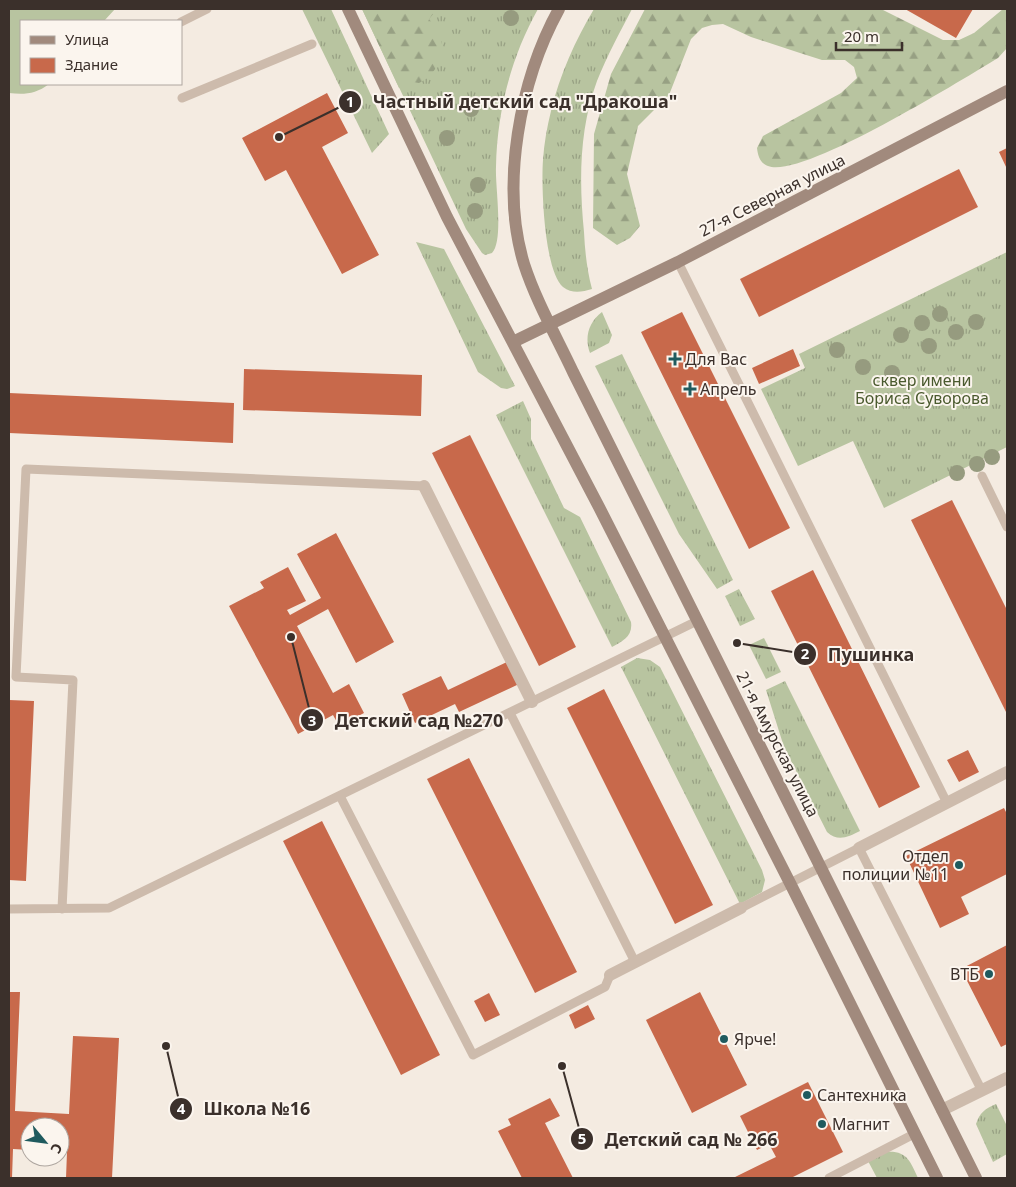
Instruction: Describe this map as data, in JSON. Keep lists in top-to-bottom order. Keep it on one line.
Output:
{"streets":{"main road":["27-я Северная улица","21-я Амурская улица"]},"crossings":[["27-я Северная улица","21-я Амурская улица"]],"parks":["сквер имени Бориса Суворова"],"places":{"other":["Частный детский сад \"Дракоша\"","Детский сад №270","Пушинка","Отдел полиции №11","ВТБ","Ярче!","Школа №16","Детский сад № 266","Сантехника","Магнит"],"health":["Для Вас","Апрель"]},"legend":["Улица","Здание"],"scale_bar":"20 m","north":"bottom right"}
